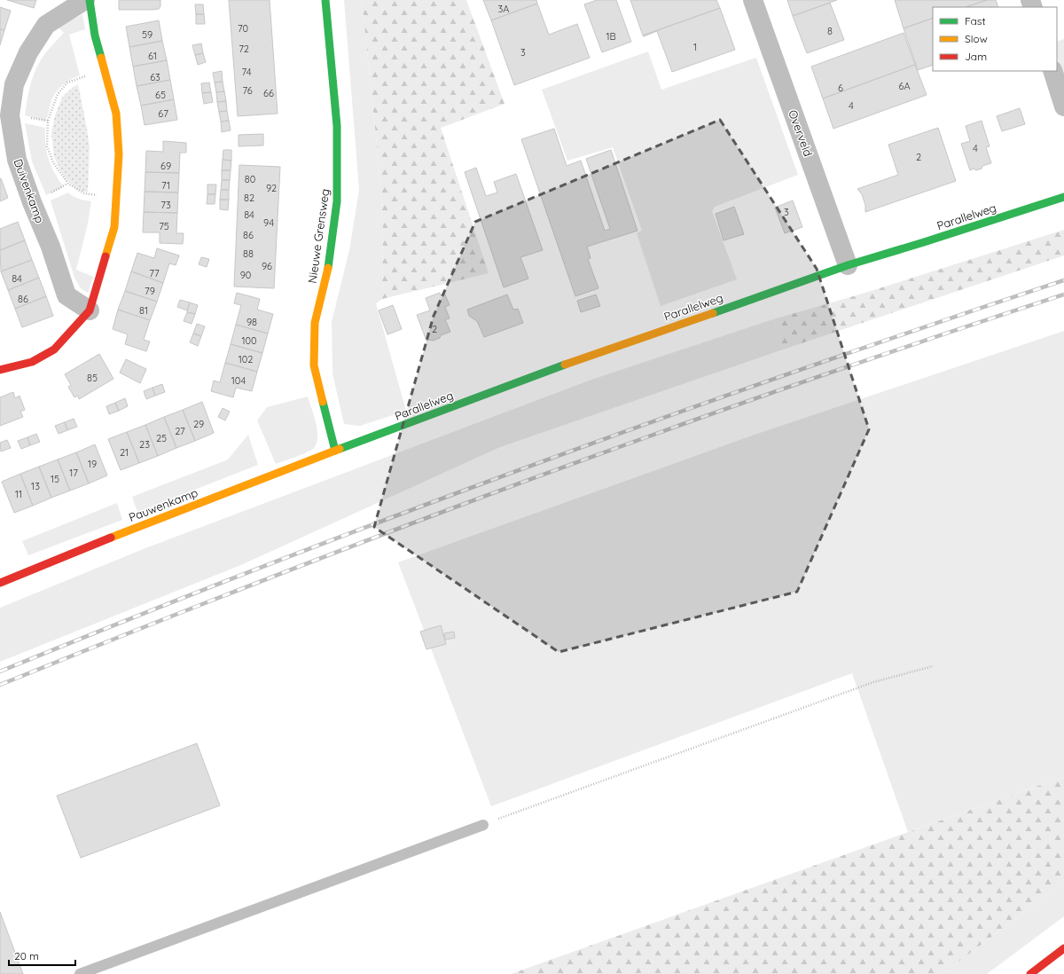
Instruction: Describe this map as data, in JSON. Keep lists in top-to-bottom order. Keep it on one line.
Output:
{"streets":{"main road":["Parallelweg","Nieuwe Grensweg","Pauwenkamp"],"street":["Overveld","Duivenkamp"]},"crossings":[["Overveld","Parallelweg"],["Parallelweg","Nieuwe Grensweg"],["Parallelweg","Pauwenkamp"],["Nieuwe Grensweg","Pauwenkamp"]],"house_numbers":["3A","70","8","59","1B","1","72","3","61","74","63","6A","6","76","66","65","4","67","4","2","69","80","71","92","82","73","3","84","94","75","86","88","96","77","90","84","79","86","81","98","2","100","102","85","104","29","27","25","23","21","19","17","15","13","11"],"legend":["Fast","Slow","Jam"],"scale_bar":"20 m"}
